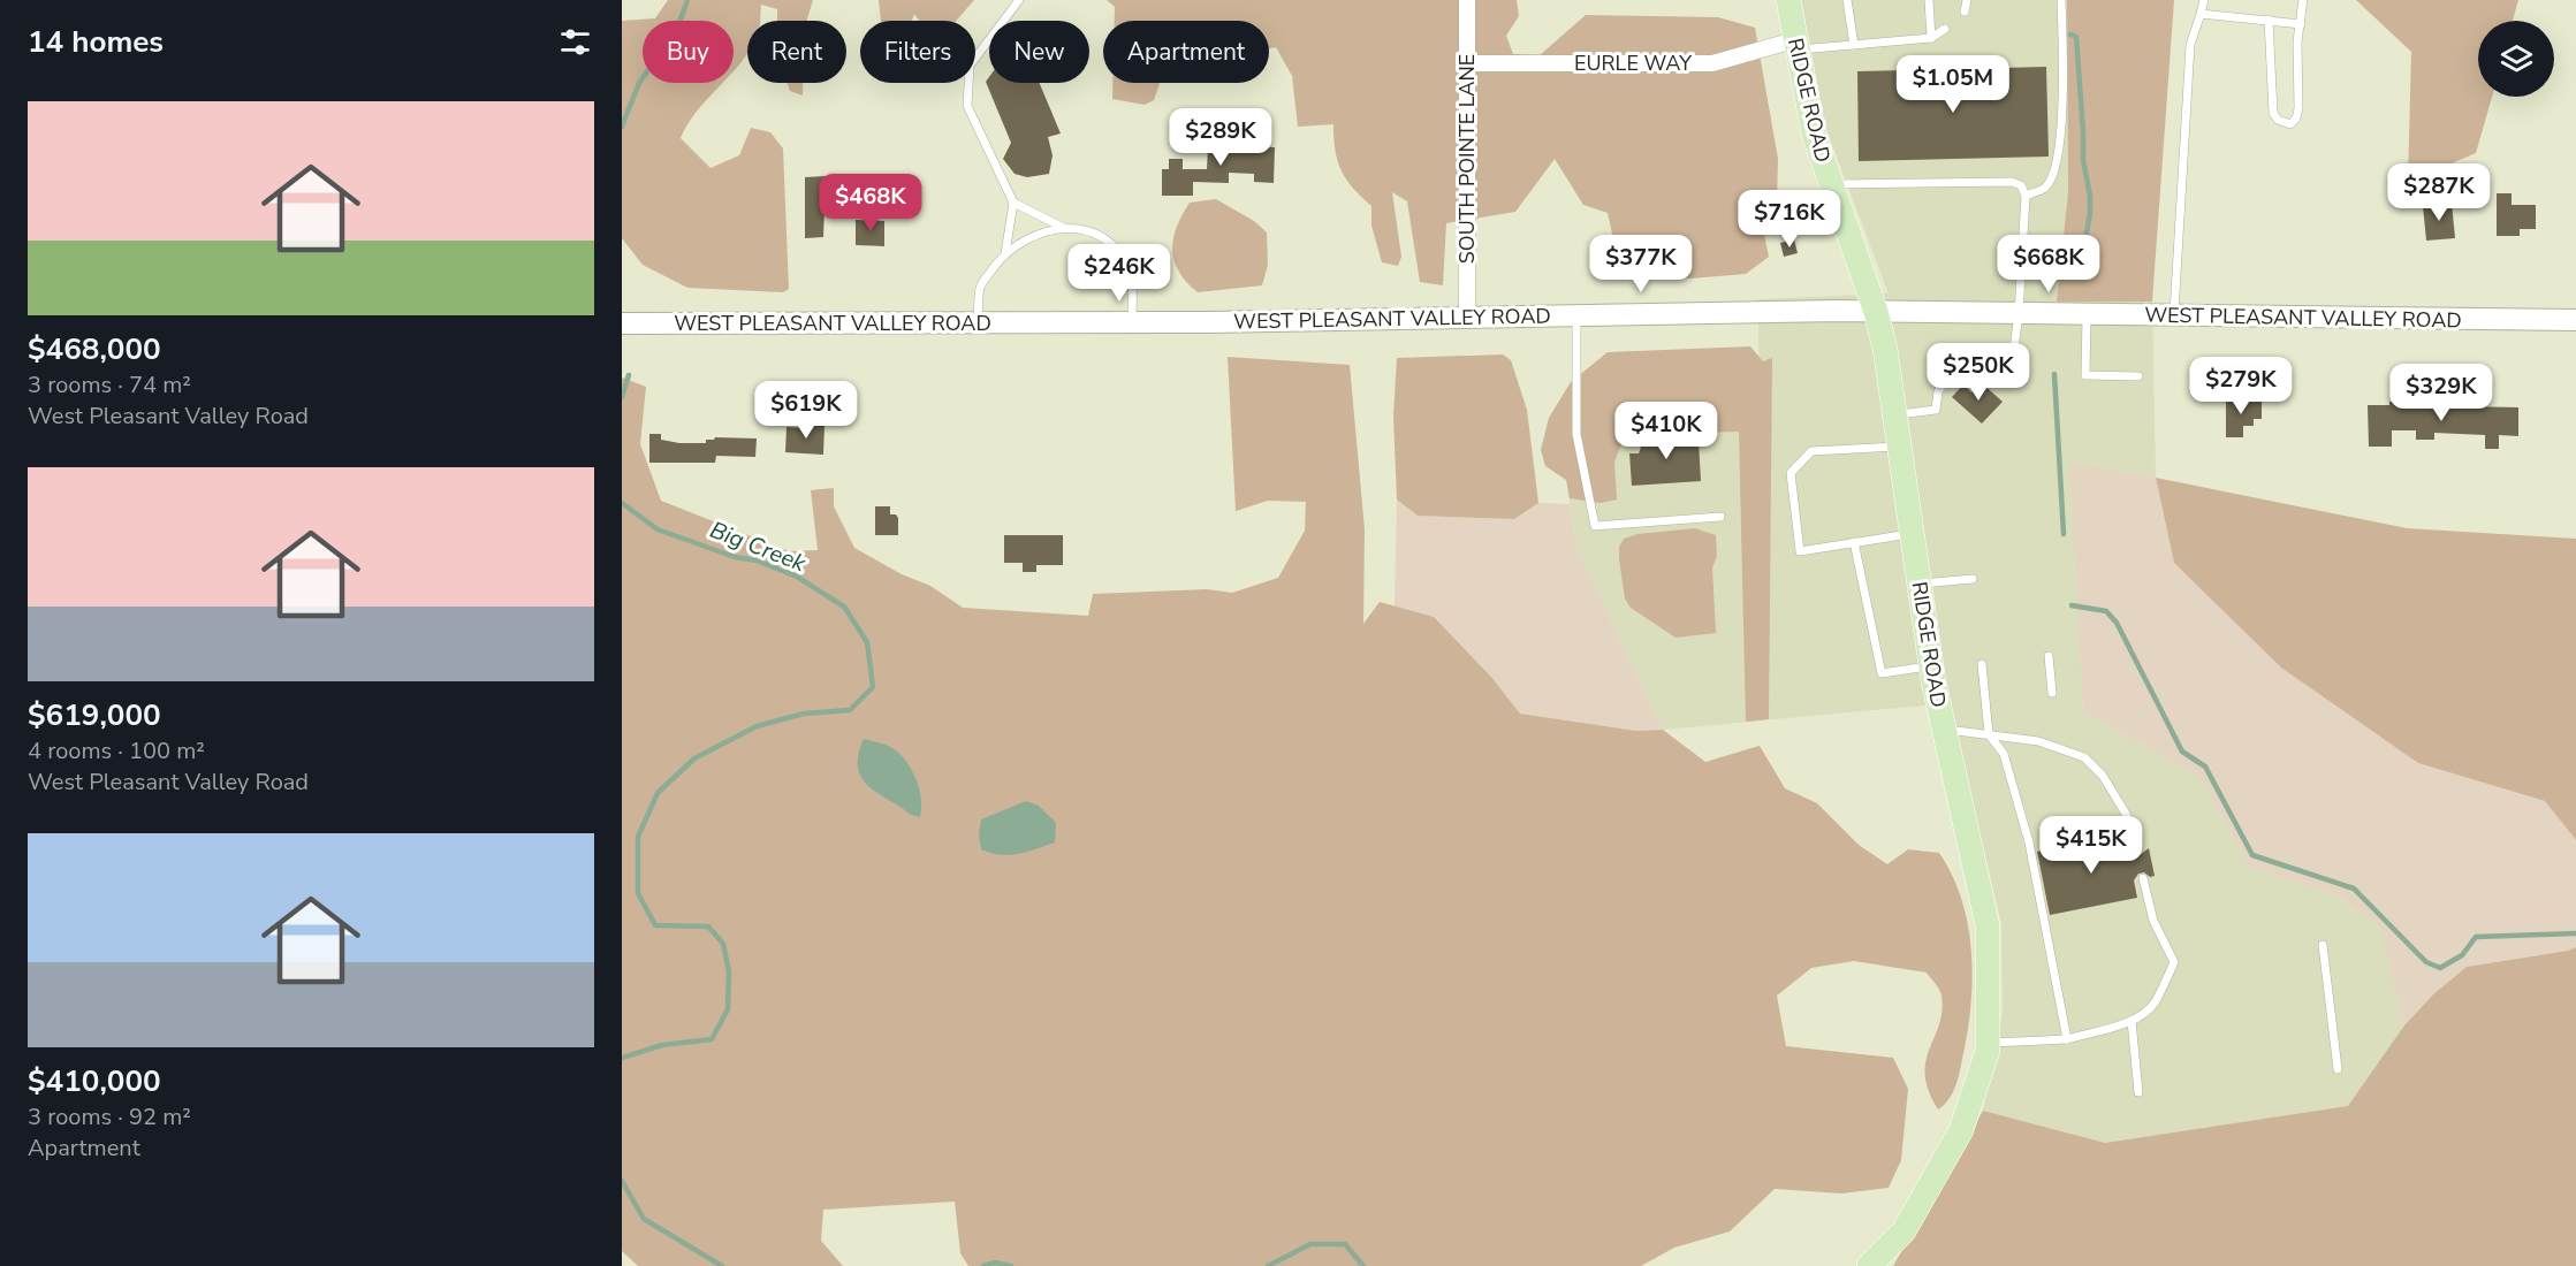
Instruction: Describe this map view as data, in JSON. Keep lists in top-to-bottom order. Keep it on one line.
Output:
{"streets":{"main road":["RIDGE ROAD","WEST PLEASANT VALLEY ROAD"],"street":["EURLE WAY","SOUTH POINTE LANE"]},"crossings":[["EURLE WAY","RIDGE ROAD"],["EURLE WAY","SOUTH POINTE LANE"],["RIDGE ROAD","WEST PLEASANT VALLEY ROAD"],["SOUTH POINTE LANE","WEST PLEASANT VALLEY ROAD"]],"water":["Big Creek"],"page":{"heading":"14 homes","chip":["Buy","Rent","Filters","New","Apartment"],"price":["$1.05M","$289K","$287K","$468K","$716K","$377K","$668K","$246K","$250K","$279K","$329K","$619K","$410K","$415K"],"list":[{"name":"$468,000","note":"3 rooms · 74 m² · West Pleasant Valley Road"},{"name":"$619,000","note":"4 rooms · 100 m² · West Pleasant Valley Road"},{"name":"$410,000","note":"3 rooms · 92 m² · Apartment"}]}}
